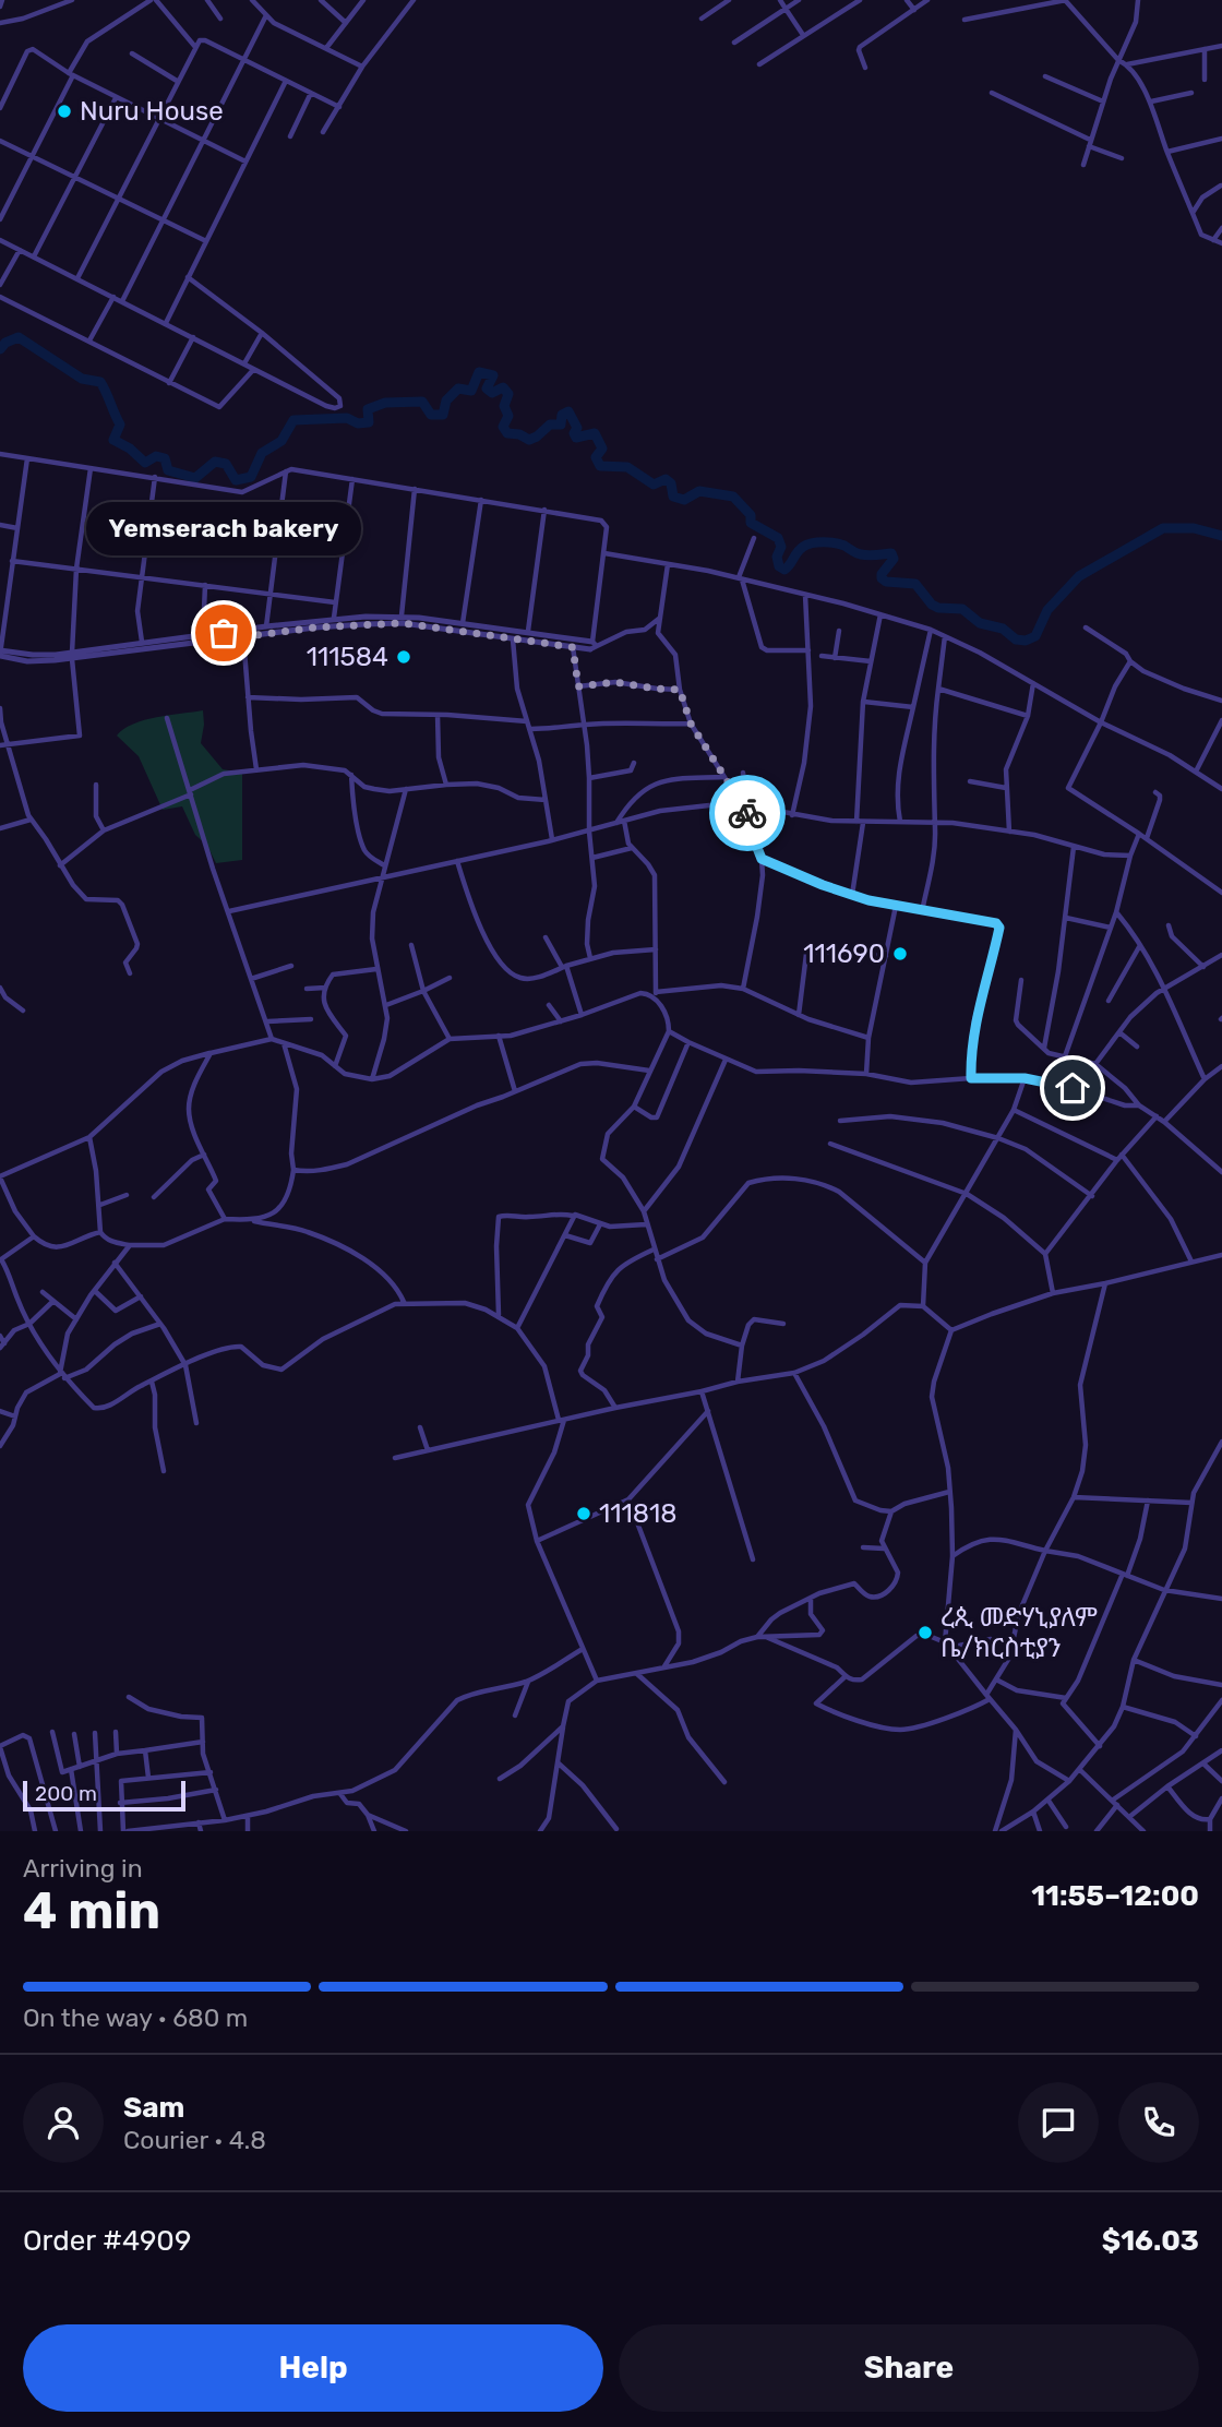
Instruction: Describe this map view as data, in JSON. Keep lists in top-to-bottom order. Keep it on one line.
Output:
{"places":["Nuru House","Yemserach bakery","111584","111690","111818","ረጲ መድሃኒያለም ቤ/ክርስቲያን"],"scale_bar":"200 m","page":{"bubble":"Yemserach bakery","scale":"200 m","heading":["4 min","Arriving in","11:55–12:00"],"panel":["Sam","Courier · 4.8","Order #4909","$16.03"],"bar":"On the way · 680 m","buttons":["Help","Share"]}}
